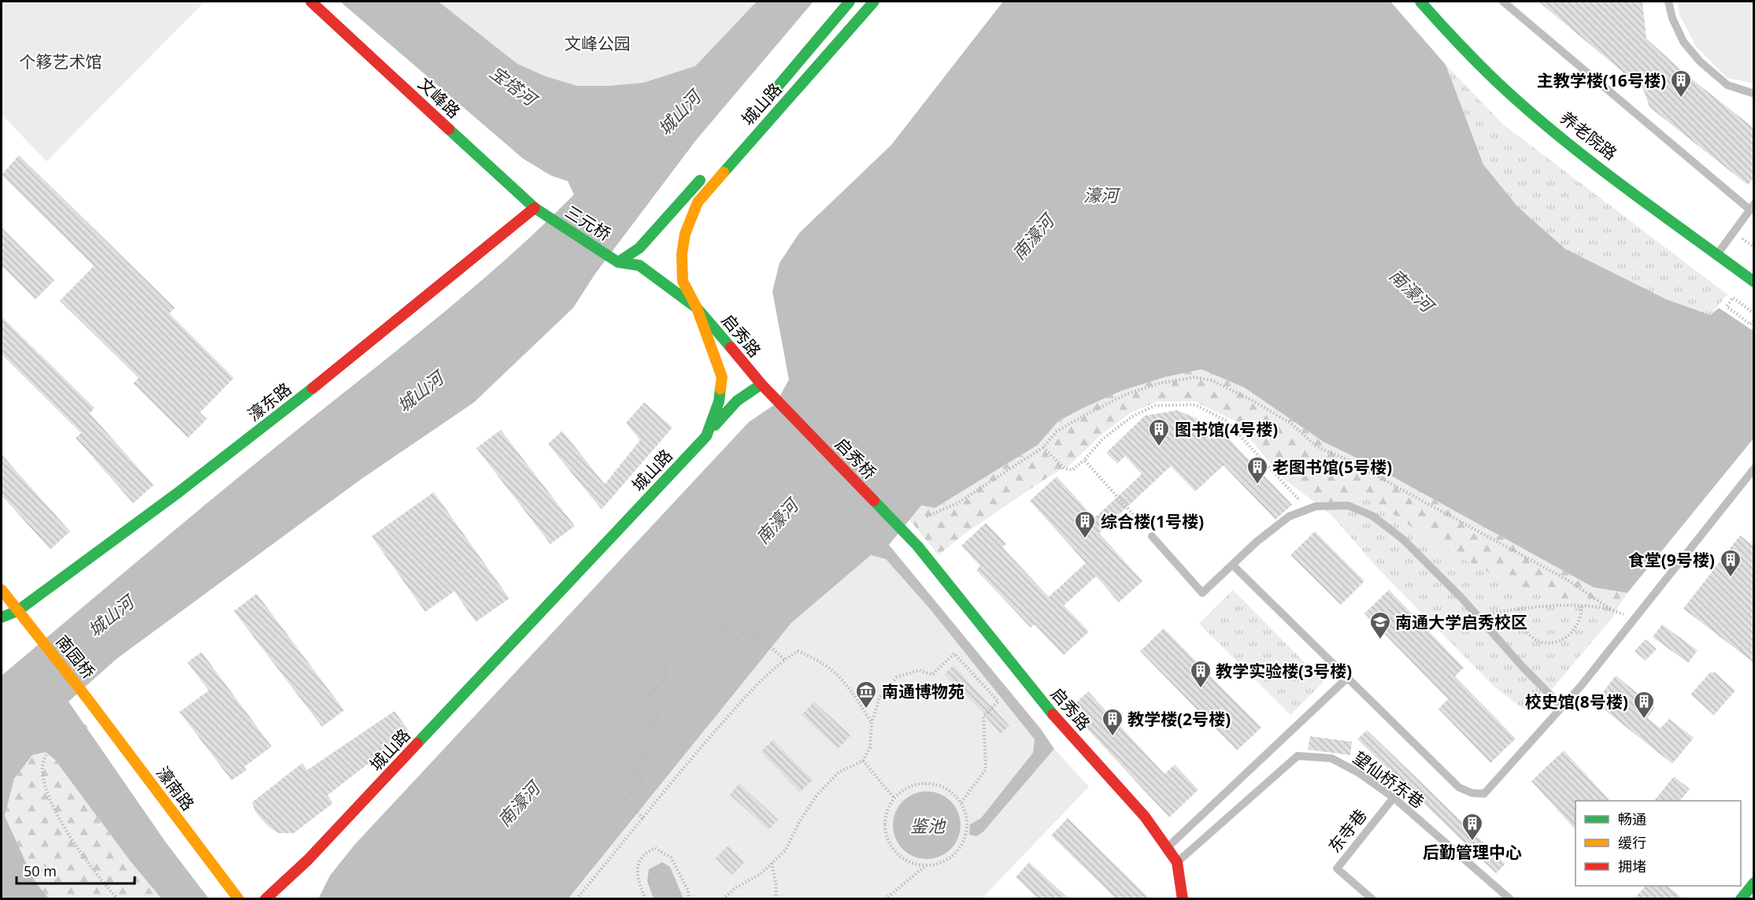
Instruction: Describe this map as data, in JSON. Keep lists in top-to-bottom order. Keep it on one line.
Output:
{"streets":{"main road":["文峰路","城山路","养老院路","三元桥","启秀路","濠东路","启秀桥","南园桥","濠南路"],"lane":["望仙桥东巷","东寺巷"]},"crossings":[["文峰路","三元桥"],["文峰路","濠东路"],["城山路","启秀路"],["启秀路","启秀桥"],["启秀路","望仙桥东巷"],["濠东路","南园桥"],["南园桥","濠南路"],["望仙桥东巷","东寺巷"]],"water":["宝塔河","城山河","濠河","南濠河","鉴池"],"parks":["文峰公园","个簃艺术馆"],"places":{"building":["主教学楼(16号楼)","图书馆(4号楼)","老图书馆(5号楼)","综合楼(1号楼)","食堂(9号楼)","教学实验楼(3号楼)","校史馆(8号楼)","教学楼(2号楼)","后勤管理中心"],"school or university":["南通大学启秀校区"],"museum":["南通博物苑"]},"legend":["畅通","缓行","拥堵"],"scale_bar":"50 m"}
